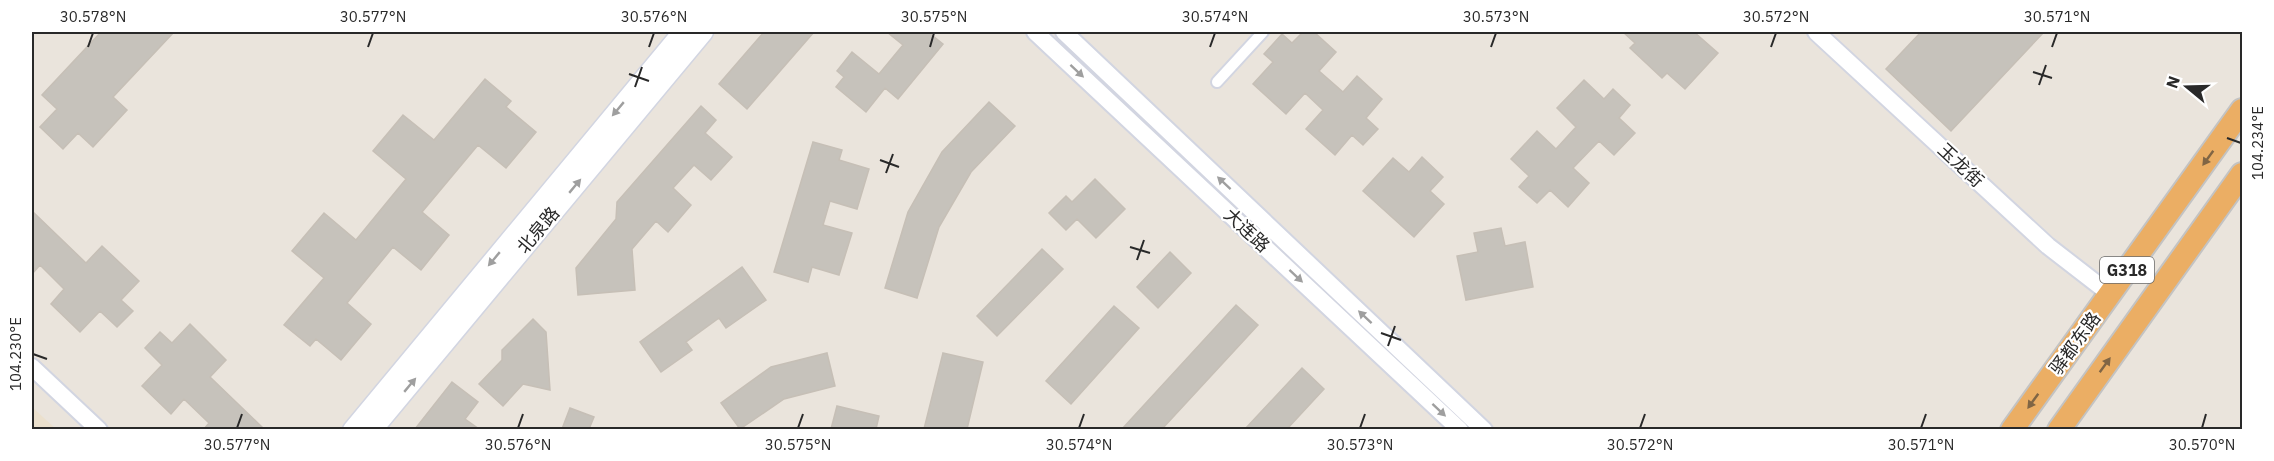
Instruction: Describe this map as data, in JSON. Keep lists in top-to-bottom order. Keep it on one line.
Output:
{"streets":{"highway":["G318","驿都东路"],"main road":["北泉路"],"street":["玉龙街","大连路"]},"crossings":[["玉龙街","驿都东路"]],"north":"left","coordinates":["30.578°N","30.577°N","30.576°N","30.575°N","30.574°N","30.573°N","30.572°N","30.571°N","104.234°E","104.230°E","30.570°N"]}
